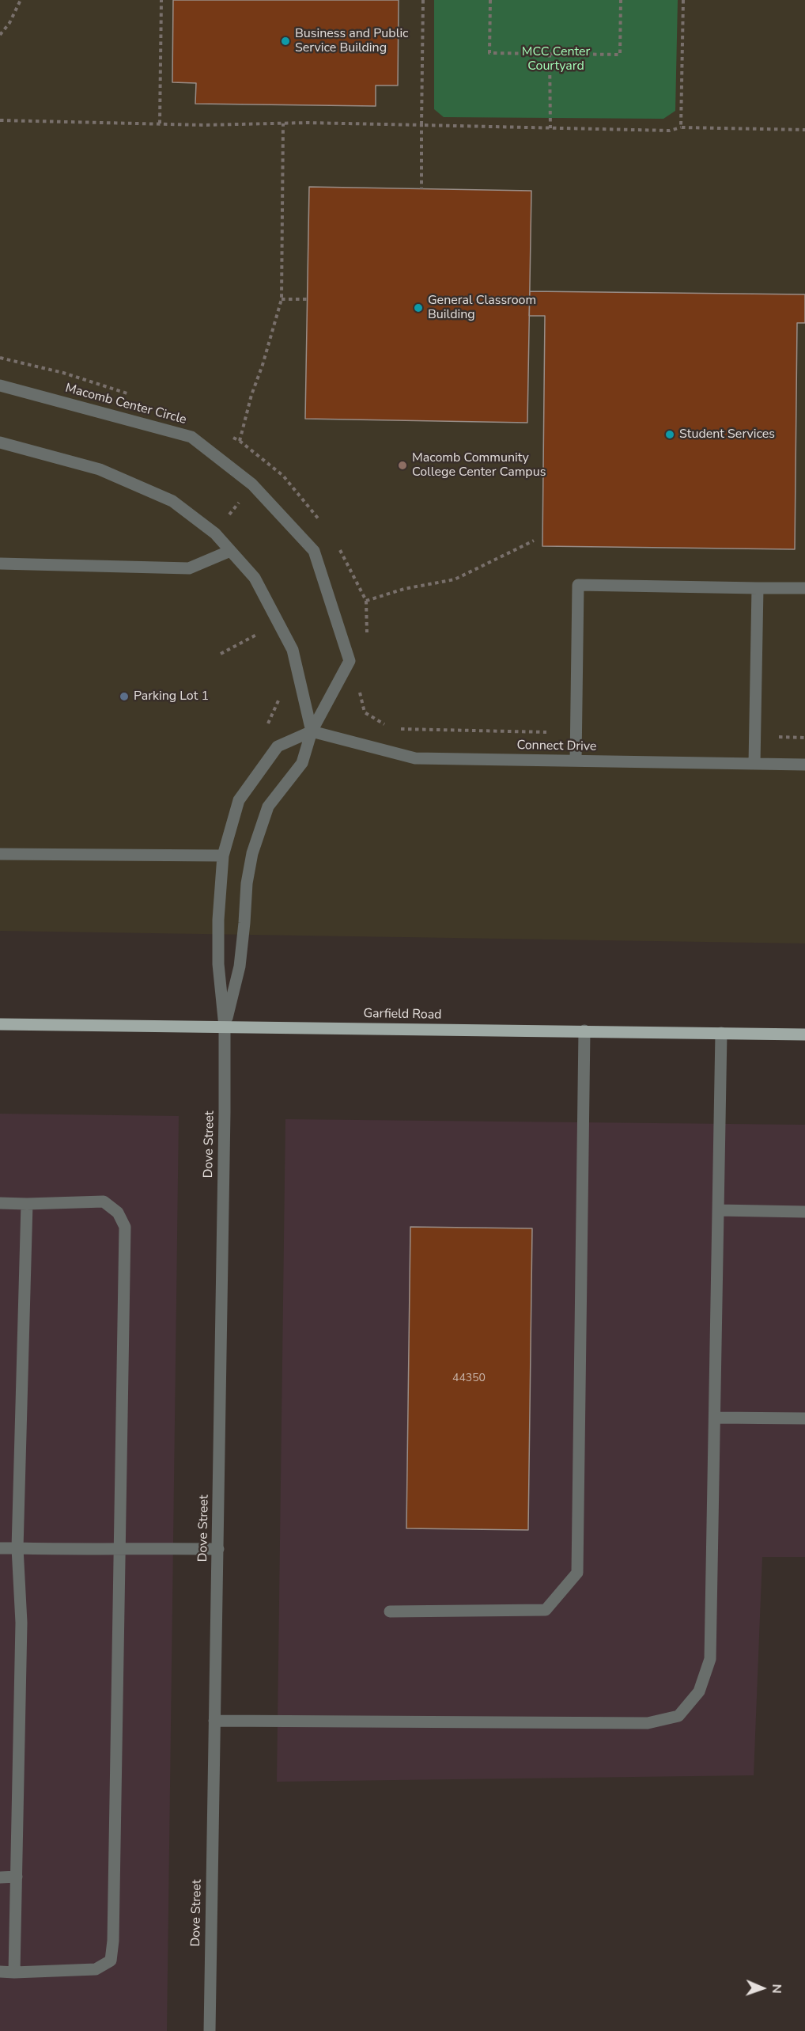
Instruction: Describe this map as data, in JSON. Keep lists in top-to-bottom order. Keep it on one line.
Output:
{"streets":{"main road":["Garfield Road"],"street":["Macomb Center Circle","Connect Drive","Dove Street"]},"crossings":[["Macomb Center Circle","Connect Drive"],["Macomb Center Circle","Dove Street"],["Connect Drive","Dove Street"],["Garfield Road","Dove Street"]],"parks":["MCC Center Courtyard"],"places":["Business and Public Service Building","General Classroom Building","Student Services","Macomb Community College Center Campus","Parking Lot 1"],"house_numbers":["44350"],"north":"right"}
